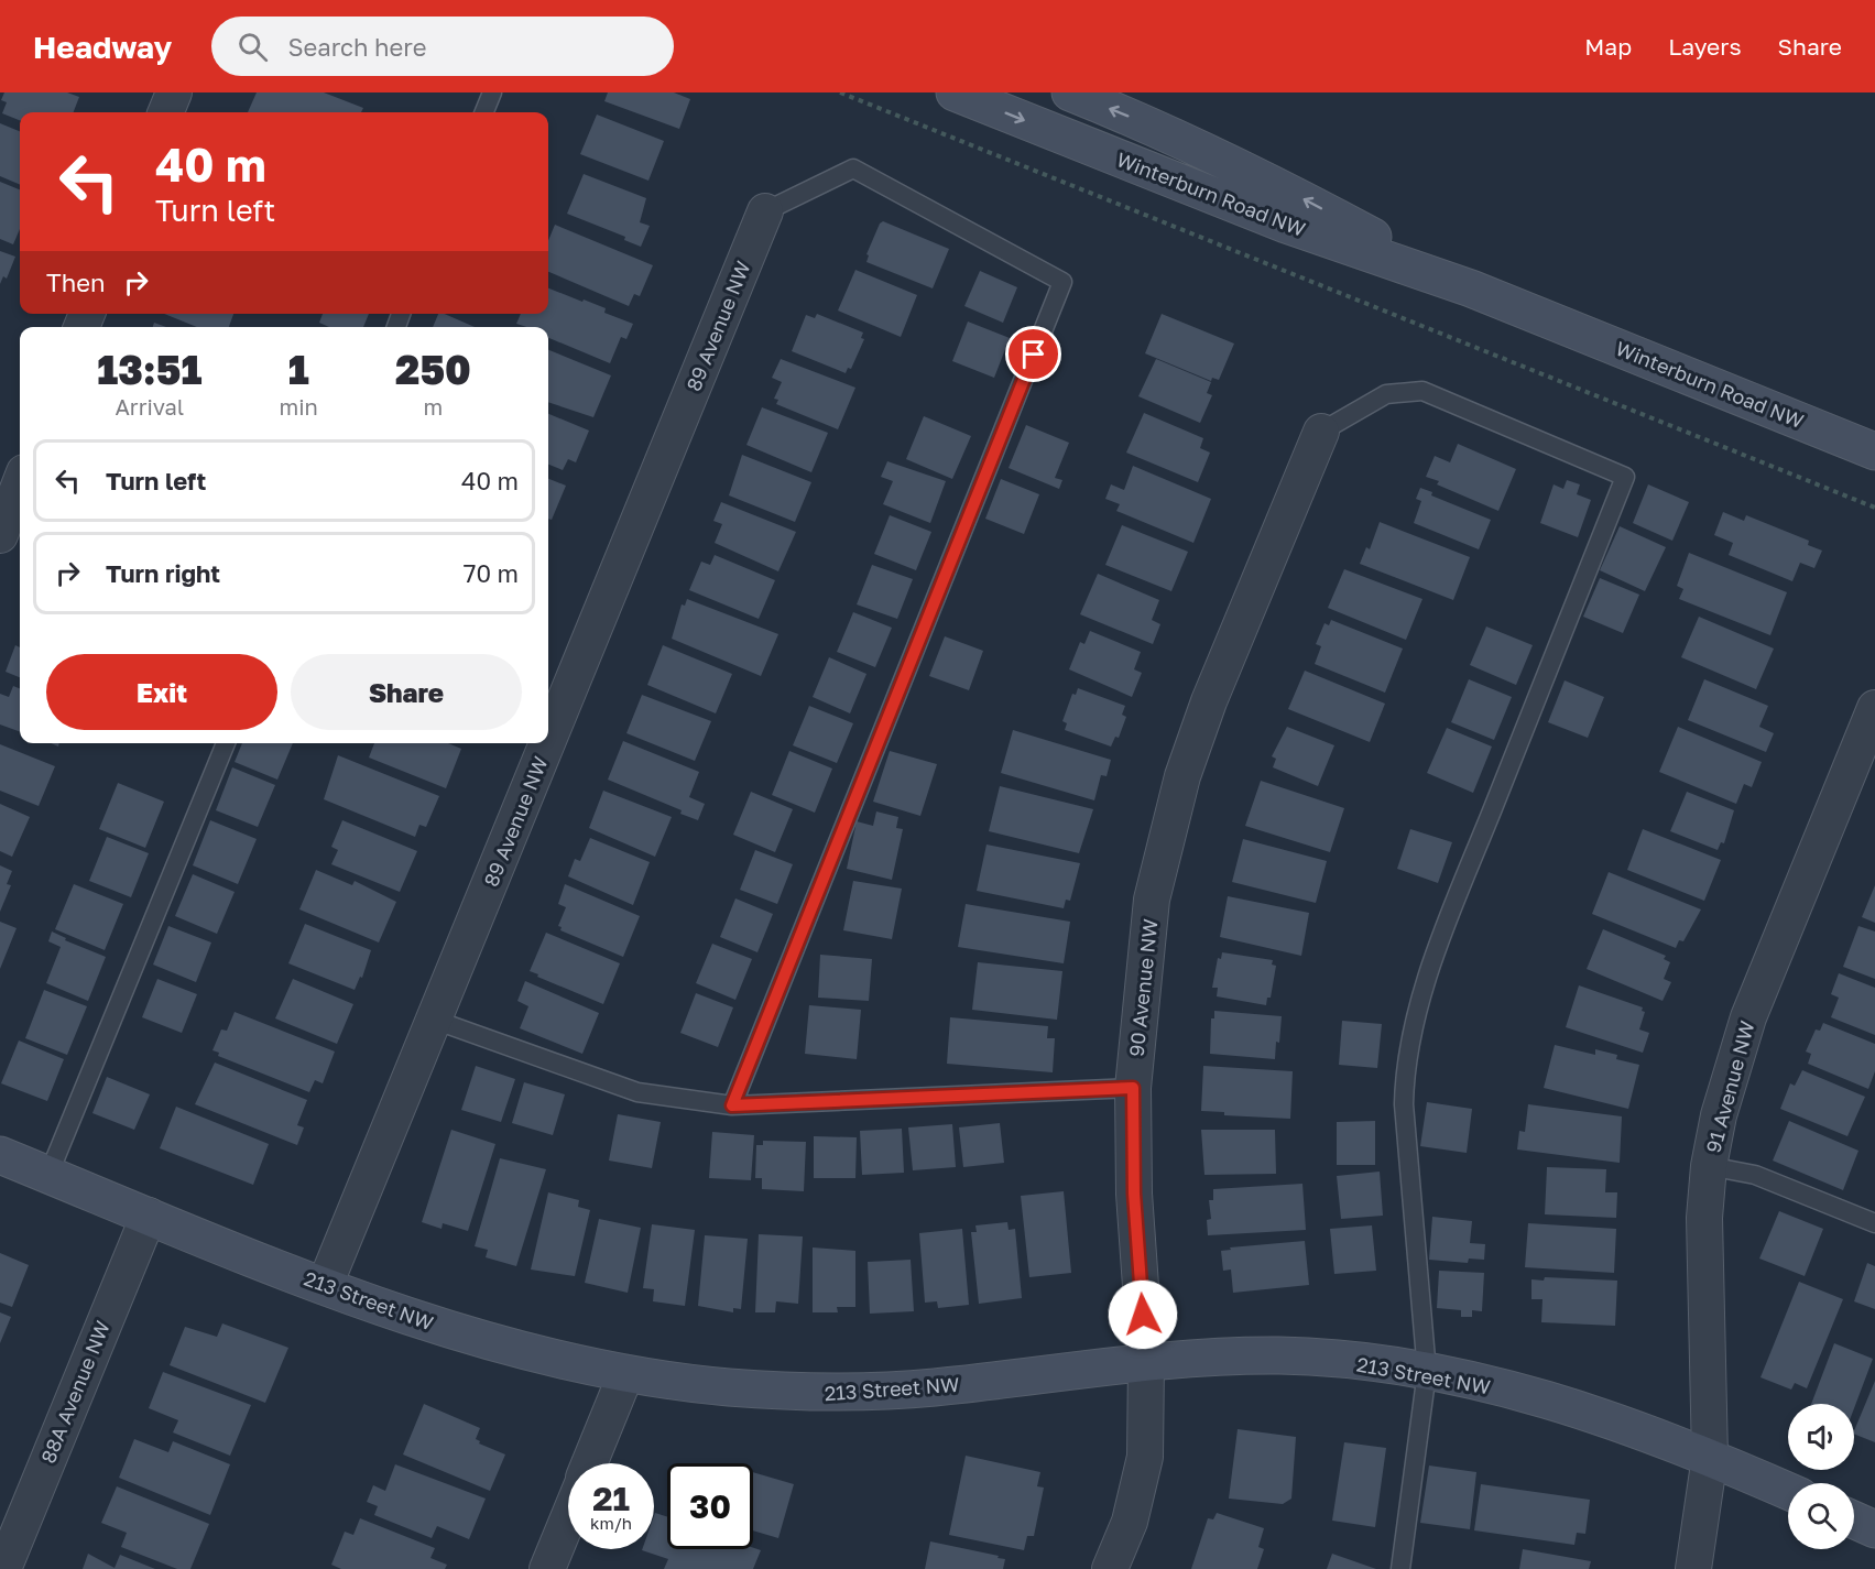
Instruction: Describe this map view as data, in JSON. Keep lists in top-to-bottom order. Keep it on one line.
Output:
{"streets":{"street":["Winterburn Road NW","89 Avenue NW","90 Avenue NW","91 Avenue NW","213 Street NW","88A Avenue NW"]},"crossings":[["89 Avenue NW","213 Street NW"],["90 Avenue NW","213 Street NW"],["91 Avenue NW","213 Street NW"],["213 Street NW","88A Avenue NW"]],"page":{"header":"Headway","search":"Search here","nav":["Map","Layers","Share"],"turn":["40 m","Turn left"],"then":"Then","eta":["13:51","Arrival","1","min","250","m"],"list":[{"name":"Turn left","value":"40 m"},{"name":"Turn right","value":"70 m"}],"buttons":["Exit","Share"],"speed":"21 km/h","limit":"30"}}
